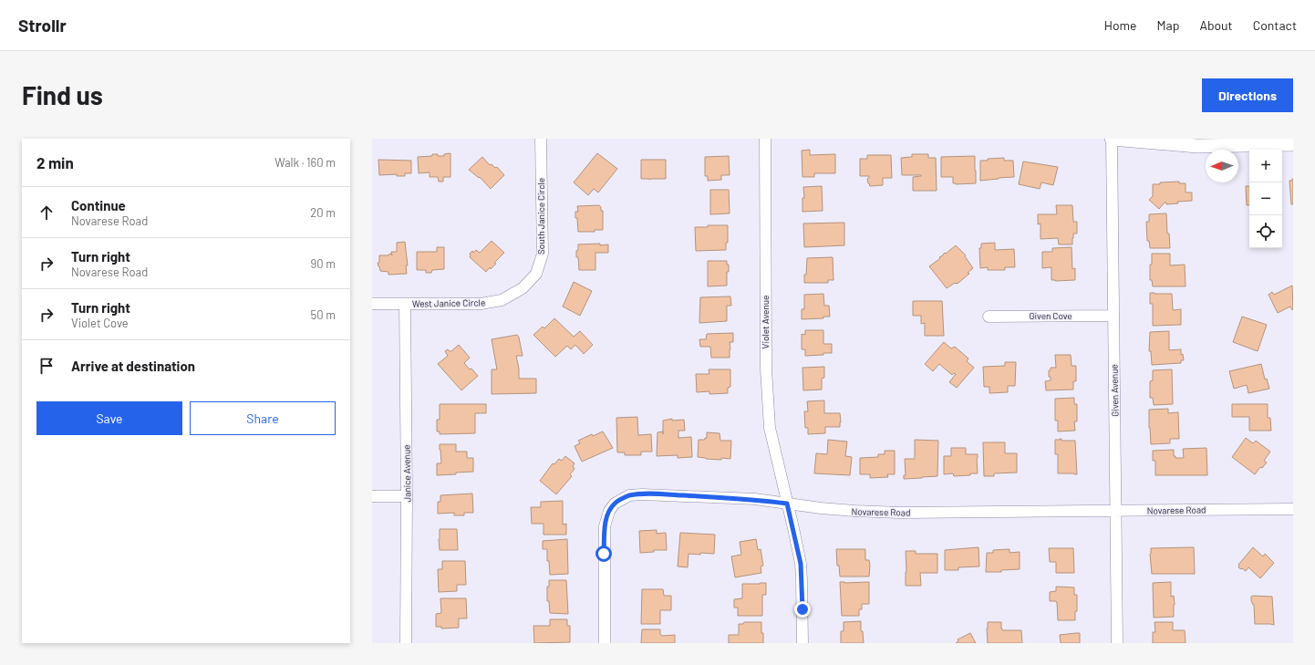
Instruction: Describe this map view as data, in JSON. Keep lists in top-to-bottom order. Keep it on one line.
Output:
{"streets":{"street":["South Janice Circle","West Janice Circle","Given Cove","Violet Avenue","Given Avenue","Janice Avenue","Novarese Road"]},"crossings":[["South Janice Circle","West Janice Circle"],["West Janice Circle","Janice Avenue"],["Given Cove","Given Avenue"],["Violet Avenue","Novarese Road"],["Given Avenue","Novarese Road"]],"north":"left","page":{"header":"Strollr","nav":["Home","Map","About","Contact"],"buttons":["Directions",["Save","Share"]],"title":"Find us","heading":["2 min","Walk · 160 m"],"map_buttons":["+","−"],"list":[["Continue","Novarese Road","20 m"],["Turn right","Novarese Road","90 m"],["Turn right","Violet Cove","50 m"],"Arrive at destination"]}}
